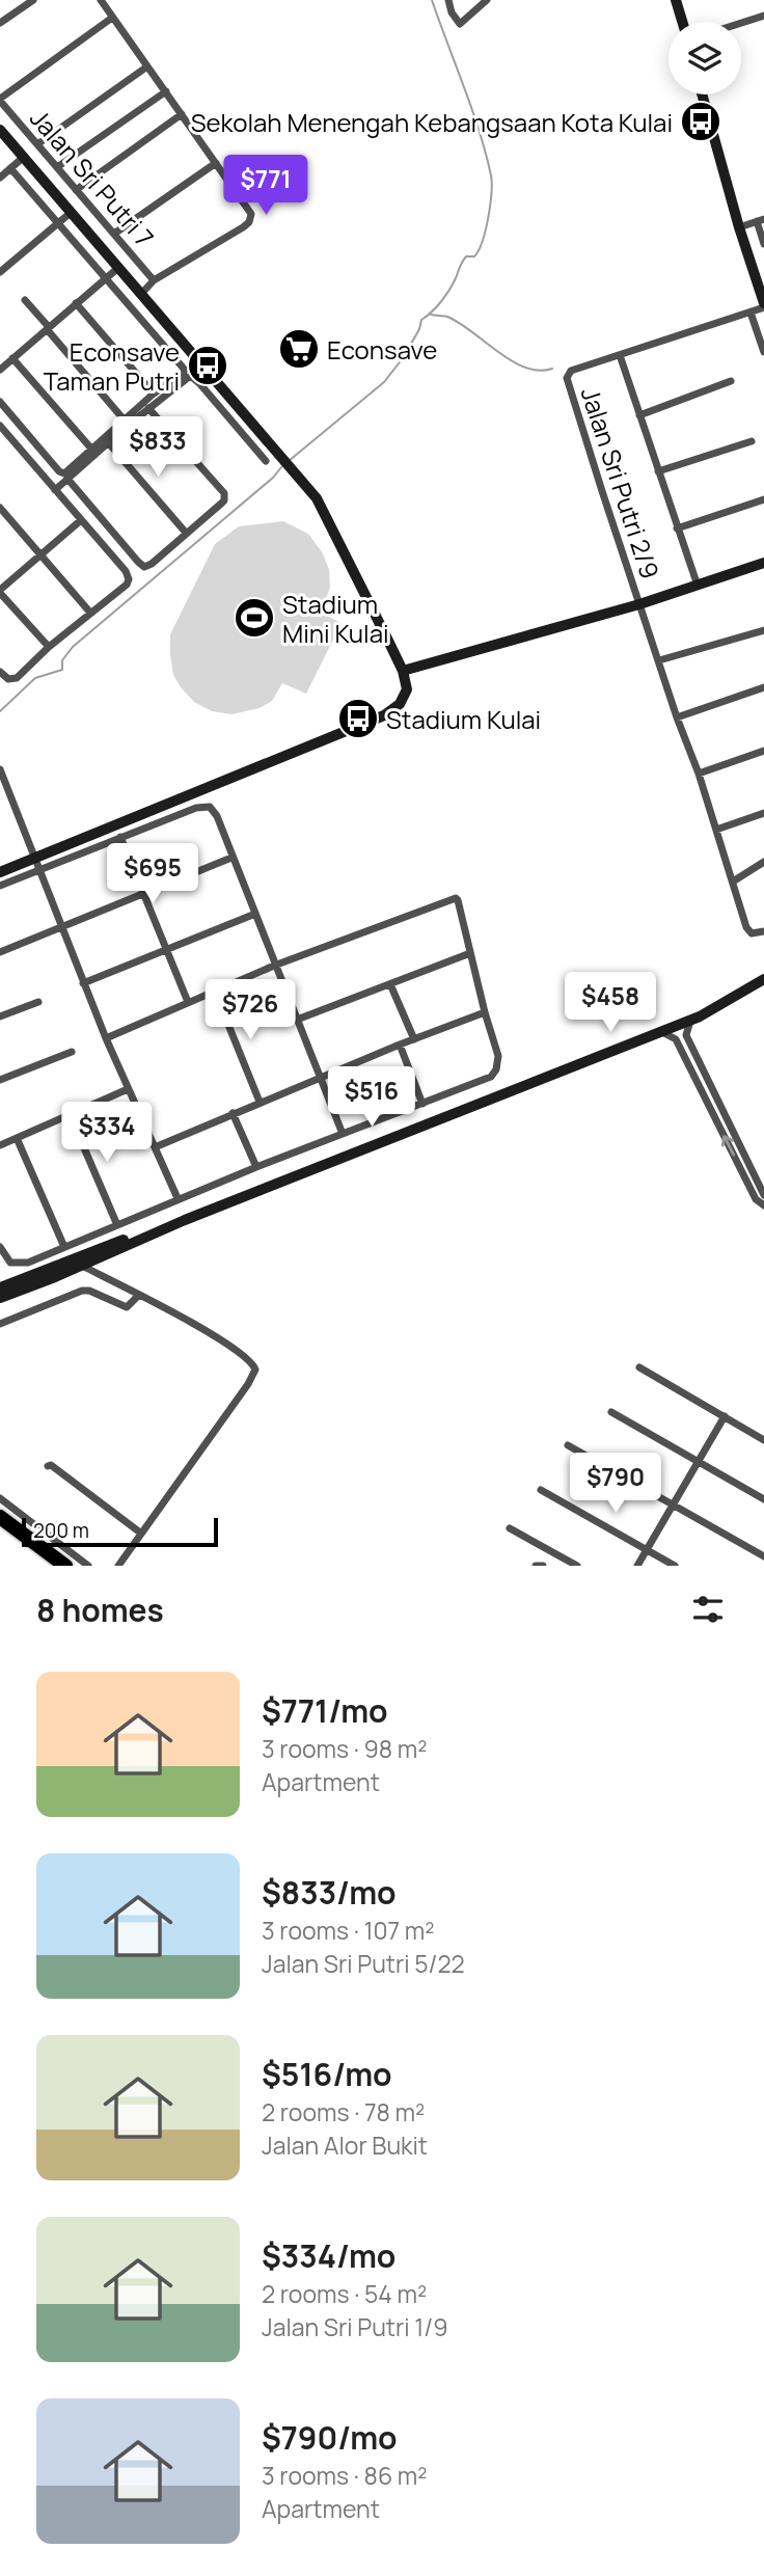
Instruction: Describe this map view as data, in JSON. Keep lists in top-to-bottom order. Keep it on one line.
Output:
{"streets":{"street":["Jalan Sri Putri 7","Jalan Sri Putri 2/9"]},"places":{"bus stop":["Sekolah Menengah Kebangsaan Kota Kulai","Econsave Taman Putri","Stadium Kulai"],"supermarket":["Econsave"],"sports":["Stadium Mini Kulai"]},"scale_bar":"200 m","page":{"price":["$771","$833","$695","$458","$726","$516","$334","$790"],"scale":"200 m","heading":"8 homes","list":[{"name":"$771/mo","note":"3 rooms · 98 m² · Apartment"},{"name":"$833/mo","note":"3 rooms · 107 m² · Jalan Sri Putri 5/22"},{"name":"$516/mo","note":"2 rooms · 78 m² · Jalan Alor Bukit"},{"name":"$334/mo","note":"2 rooms · 54 m² · Jalan Sri Putri 1/9"},{"name":"$790/mo","note":"3 rooms · 86 m² · Apartment"}]}}
